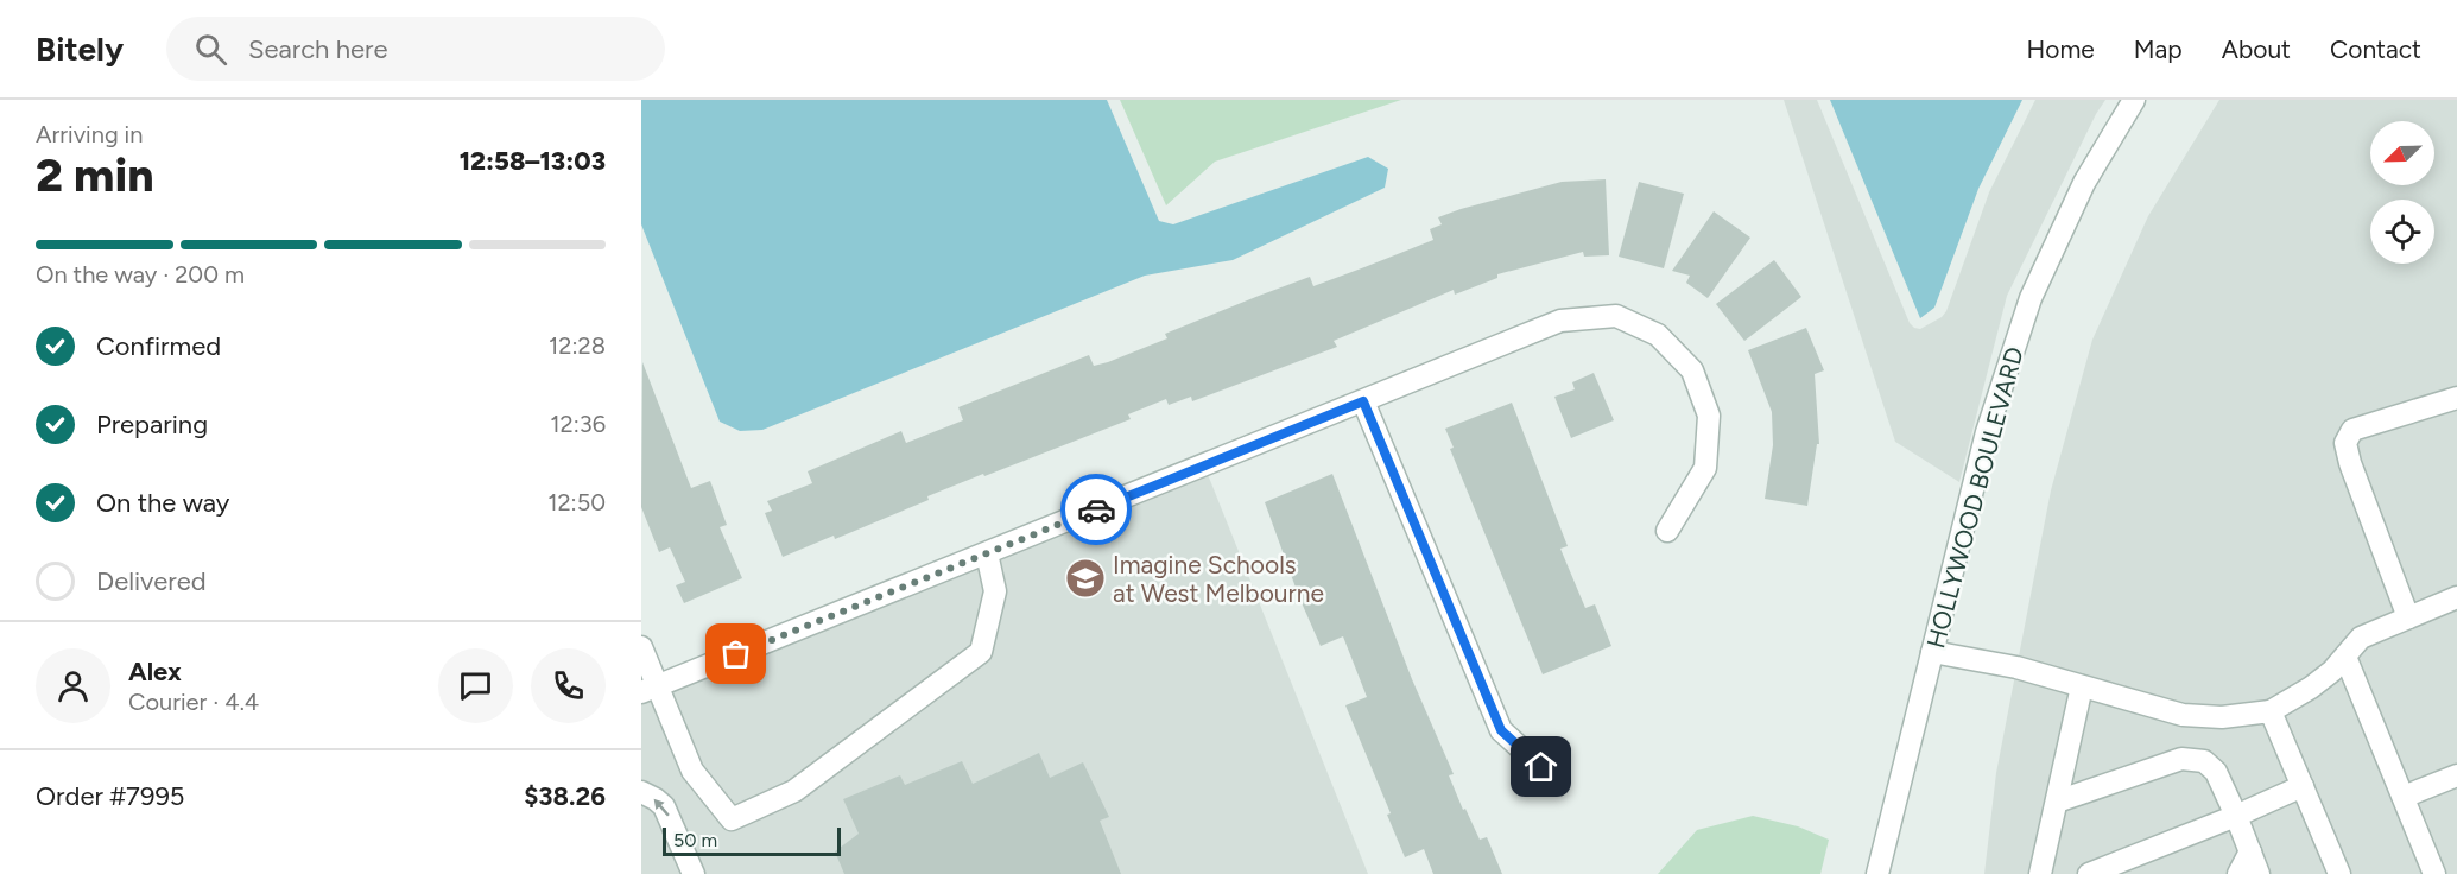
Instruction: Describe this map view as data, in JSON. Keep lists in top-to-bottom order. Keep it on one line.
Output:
{"streets":{"street":["HOLLYWOOD BOULEVARD"]},"places":{"school or university":["Imagine Schools at West Melbourne"]},"scale_bar":"50 m","north":"bottom left","page":{"header":"Bitely","search":"Search here","nav":["Home","Map","About","Contact"],"heading":["2 min","Arriving in","12:58–13:03"],"panel":["Alex","Courier · 4.4","Order #7995","$38.26"],"bar":"On the way · 200 m","list":[["Confirmed","12:28"],["Preparing","12:36"],["On the way","12:50"],"Delivered"],"scale":"50 m"}}
